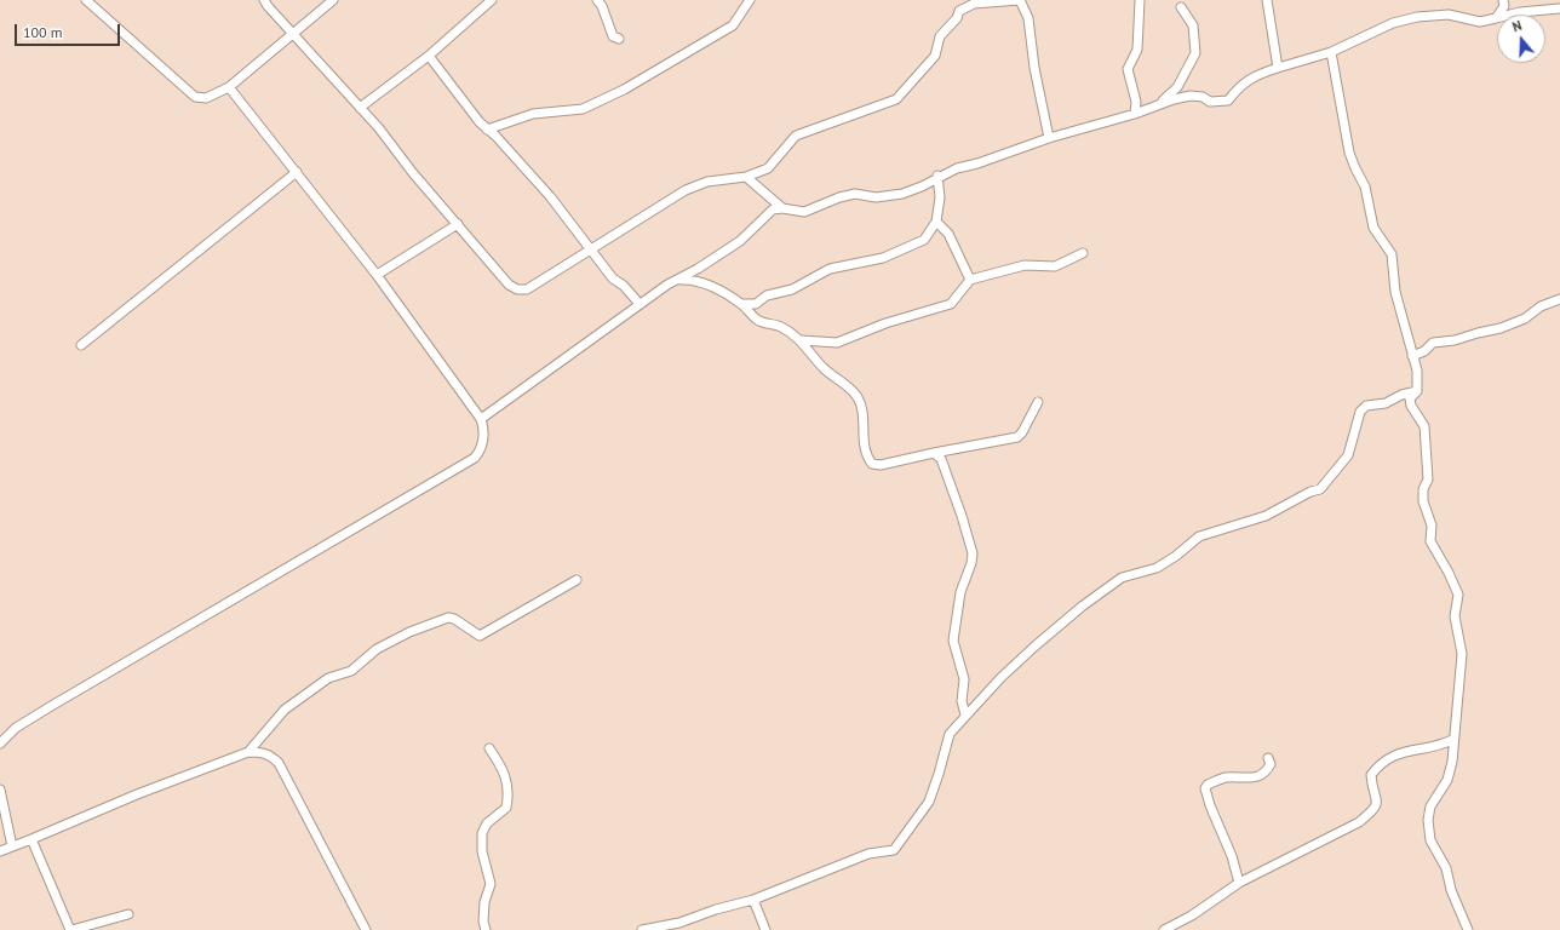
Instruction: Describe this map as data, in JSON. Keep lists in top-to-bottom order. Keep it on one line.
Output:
{"scale_bar":"100 m","north":"top"}
